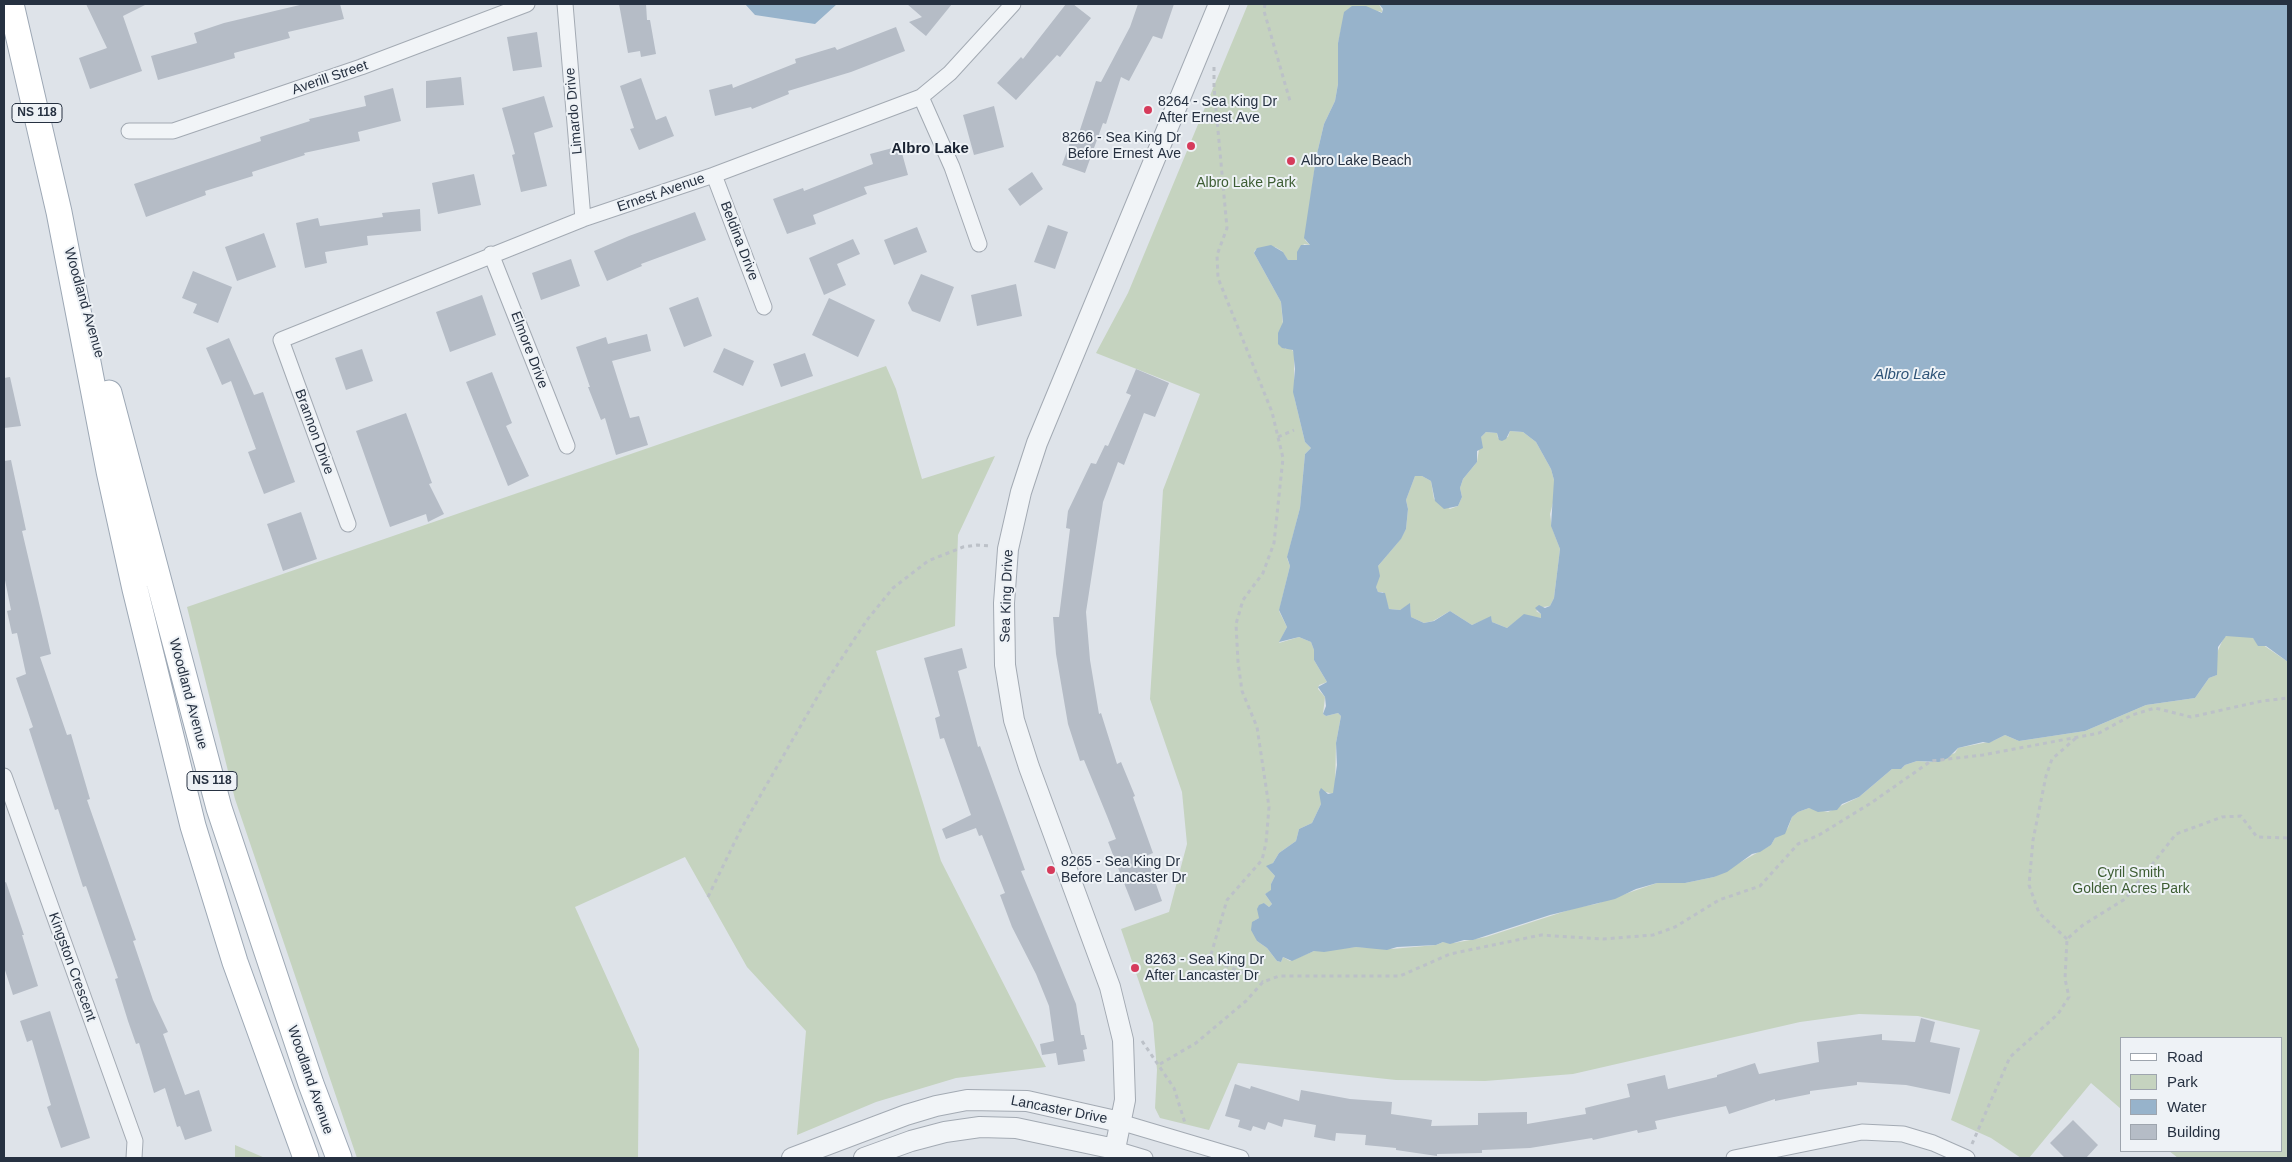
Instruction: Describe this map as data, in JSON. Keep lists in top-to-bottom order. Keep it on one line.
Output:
{"streets":{"main road":["NS 118","Woodland Avenue"],"street":["Averill Street","Limardo Drive","Ernest Avenue","Beldina Drive","Elmore Drive","Brannon Drive","Sea King Drive","Kingston Crescent","Lancaster Drive"]},"crossings":[["Limardo Drive","Ernest Avenue"],["Ernest Avenue","Beldina Drive"],["Ernest Avenue","Elmore Drive"],["Ernest Avenue","Brannon Drive"],["Sea King Drive","Lancaster Drive"]],"districts":["Albro Lake"],"water":["Albro Lake"],"parks":["Albro Lake Park","Cyril Smith Golden Acres Park"],"places":["8264 - Sea King Dr After Ernest Ave","8266 - Sea King Dr Before Ernest Ave","Albro Lake Beach","8265 - Sea King Dr Before Lancaster Dr","8263 - Sea King Dr After Lancaster Dr"],"legend":["Road","Park","Water","Building"]}
